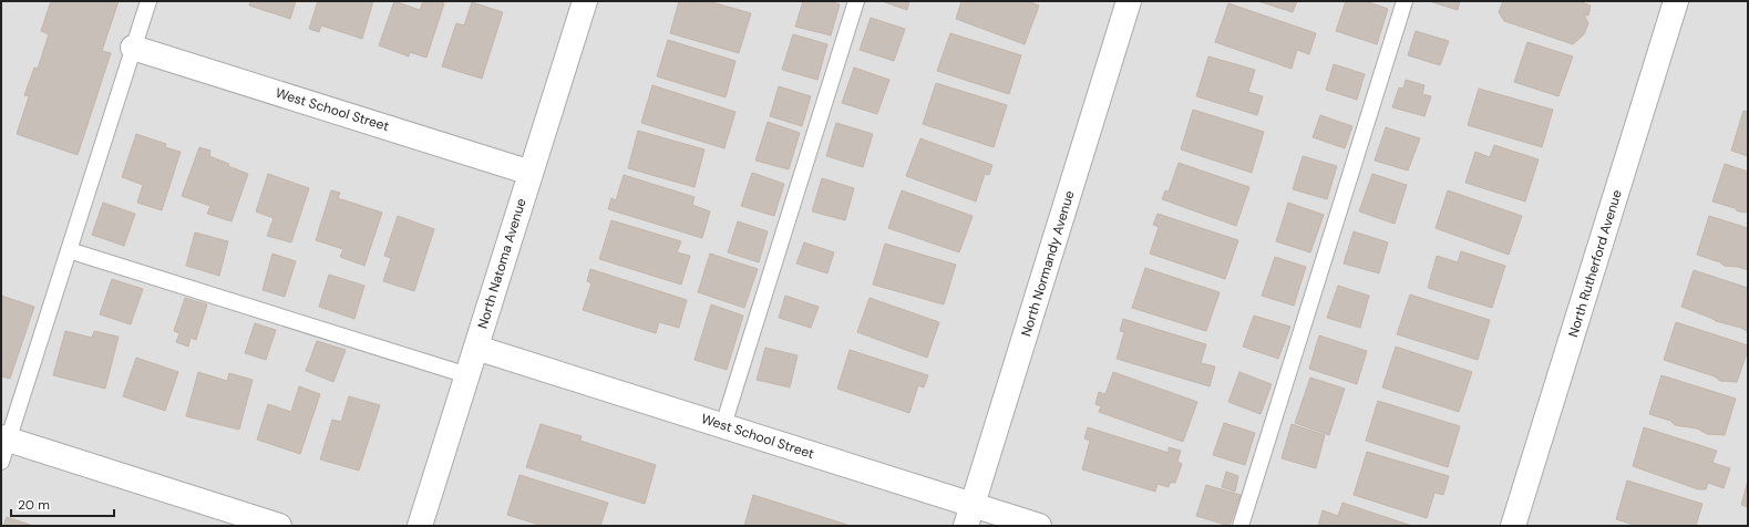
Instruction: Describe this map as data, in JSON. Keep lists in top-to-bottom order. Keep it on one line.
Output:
{"streets":{"street":["West School Street","North Natoma Avenue","North Normandy Avenue","North Rutherford Avenue"]},"crossings":[["West School Street","North Natoma Avenue"],["West School Street","North Normandy Avenue"]],"scale_bar":"20 m"}
